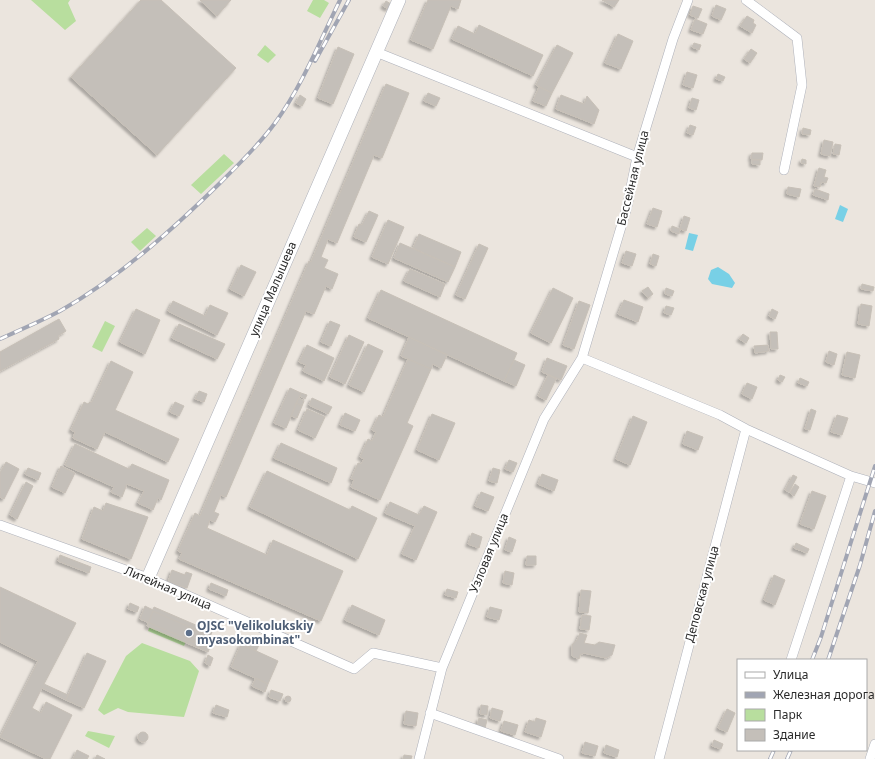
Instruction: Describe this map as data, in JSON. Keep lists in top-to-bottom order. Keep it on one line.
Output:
{"streets":{"street":["Бассейная улица","улица Малышева","Узловая улица","Литейная улица","Деповская улица"]},"crossings":[["Бассейная улица","Узловая улица"],["улица Малышева","Литейная улица"],["Узловая улица","Литейная улица"]],"places":["OJSC \"Velikolukskiy myasokombinat\""],"legend":["Улица","Железная дорога","Парк","Здание"]}
